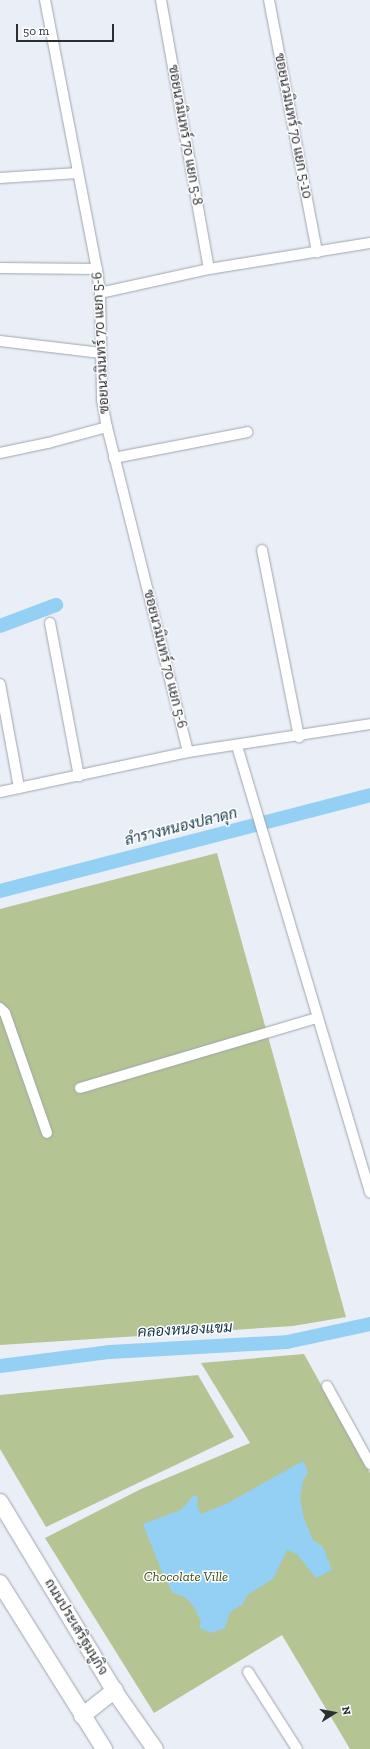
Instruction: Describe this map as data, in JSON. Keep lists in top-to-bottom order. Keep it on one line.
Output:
{"streets":{"main road":["ถนนประเสริฐมนูกิจ"],"street":["ซอยนวมินทร์ 70 แยก 5-10","ซอยนวมินทร์ 70 แยก 5-8","ซอยนวมินทร์ 70 แยก 5-6"]},"water":["ลำรางหนองปลาดุก","คลองหนองแขม"],"parks":["Chocolate Ville"],"scale_bar":"50 m","north":"right"}
